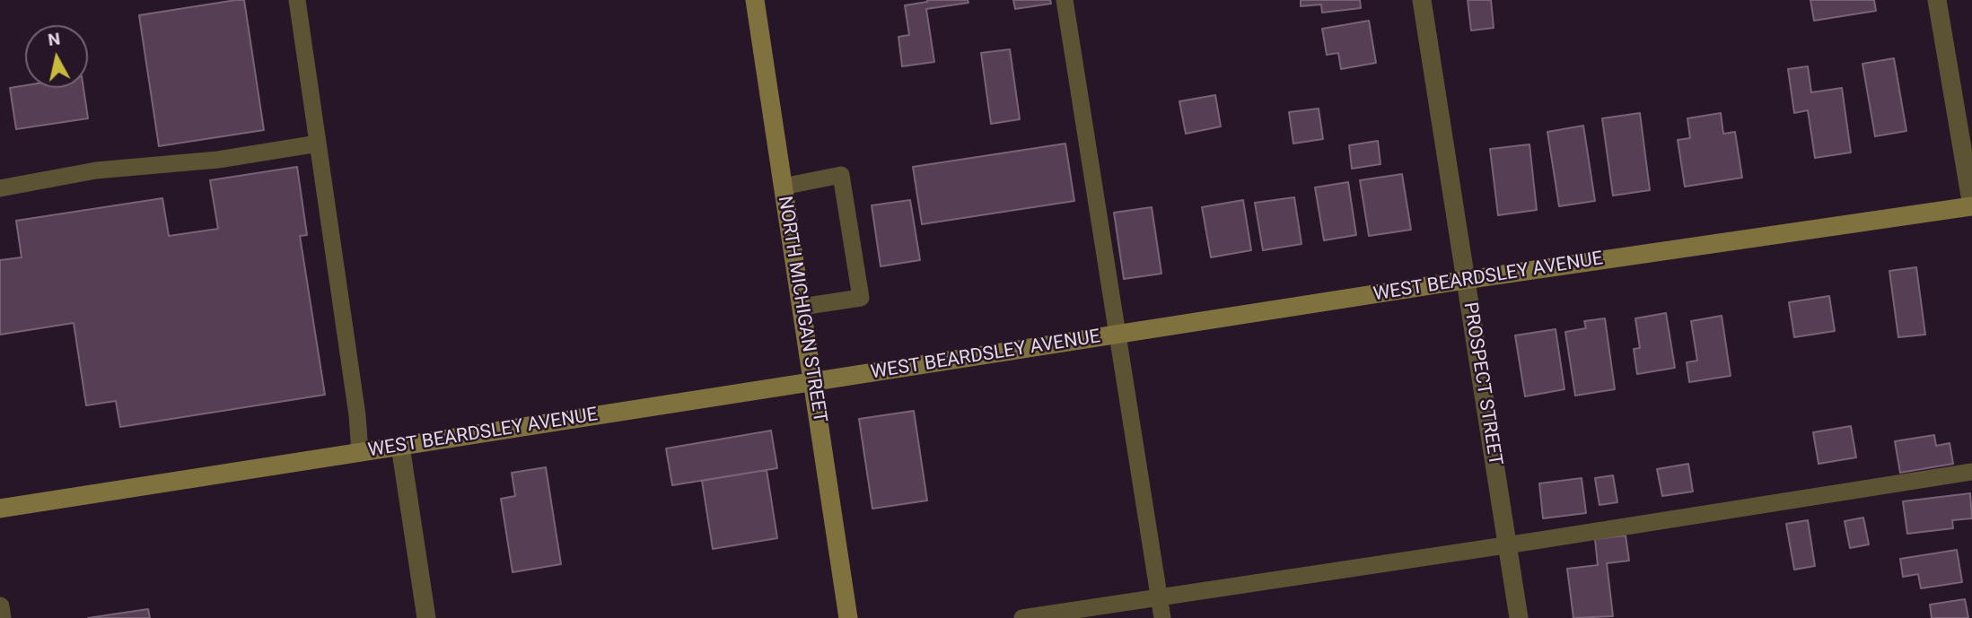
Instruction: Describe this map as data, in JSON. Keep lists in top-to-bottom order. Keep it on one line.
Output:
{"streets":{"main road":["WEST BEARDSLEY AVENUE","NORTH MICHIGAN STREET"],"street":["PROSPECT STREET"]},"crossings":[["WEST BEARDSLEY AVENUE","NORTH MICHIGAN STREET"],["WEST BEARDSLEY AVENUE","PROSPECT STREET"]],"north":"top"}
